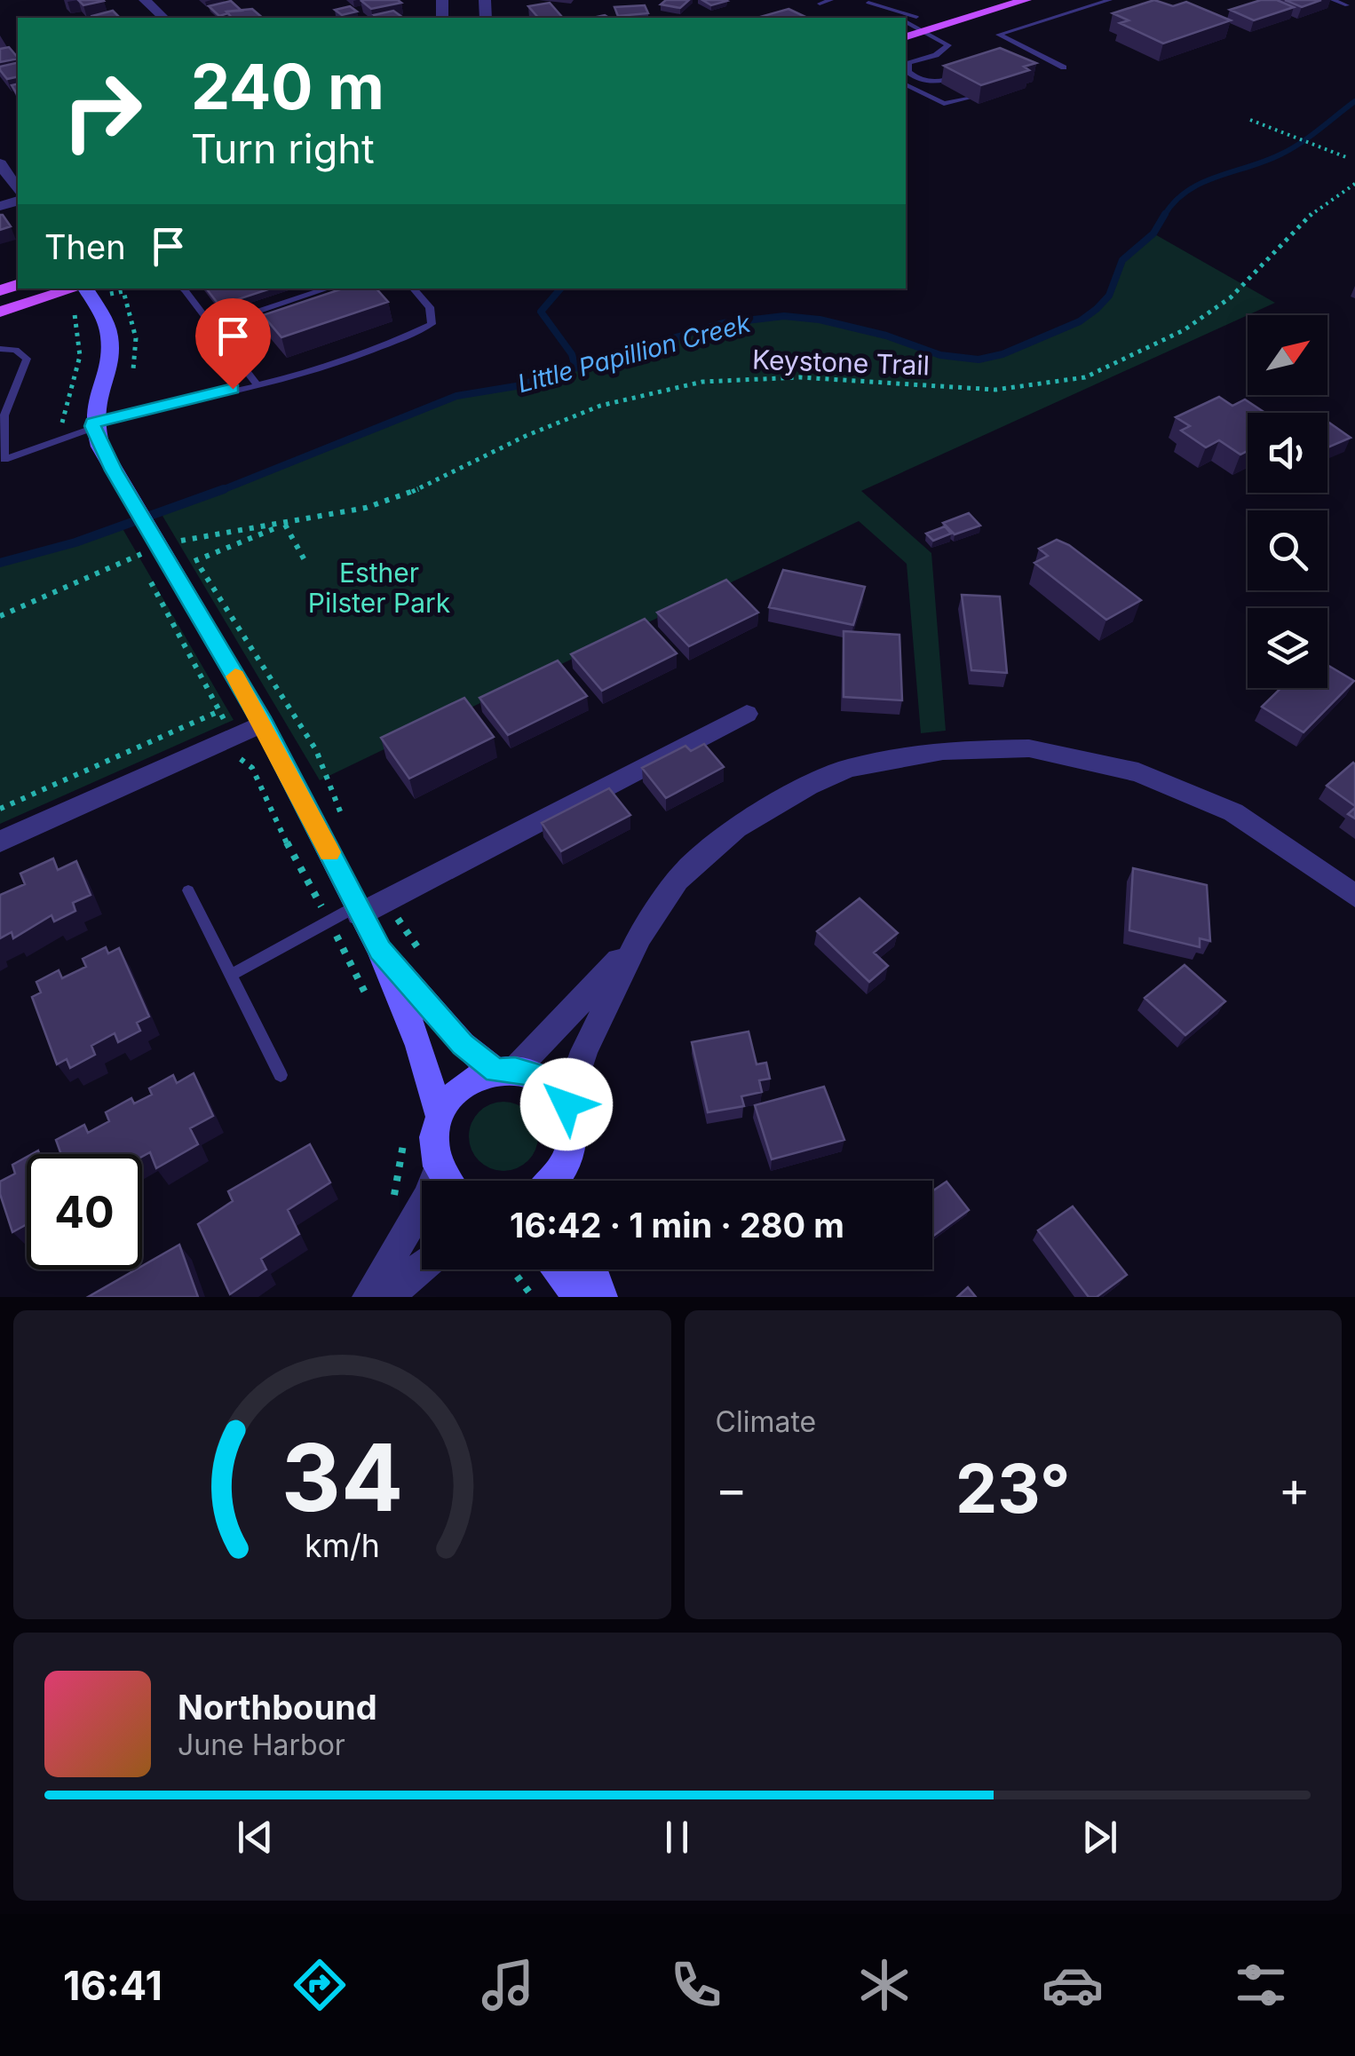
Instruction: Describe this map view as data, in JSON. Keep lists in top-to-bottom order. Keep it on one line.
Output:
{"streets":{"path":["Keystone Trail"]},"water":["Little Papillion Creek"],"parks":["Esther Pilster Park"],"north":"top right","page":{"turn":["240 m","Turn right"],"then":"Then","limit":"40","trip":"16:42 · 1 min · 280 m","tile":"Climate","heat":["−","23°","+"],"song":["Northbound","June Harbor"],"tabs":"16:41","gauge":["34","km/h"]}}
